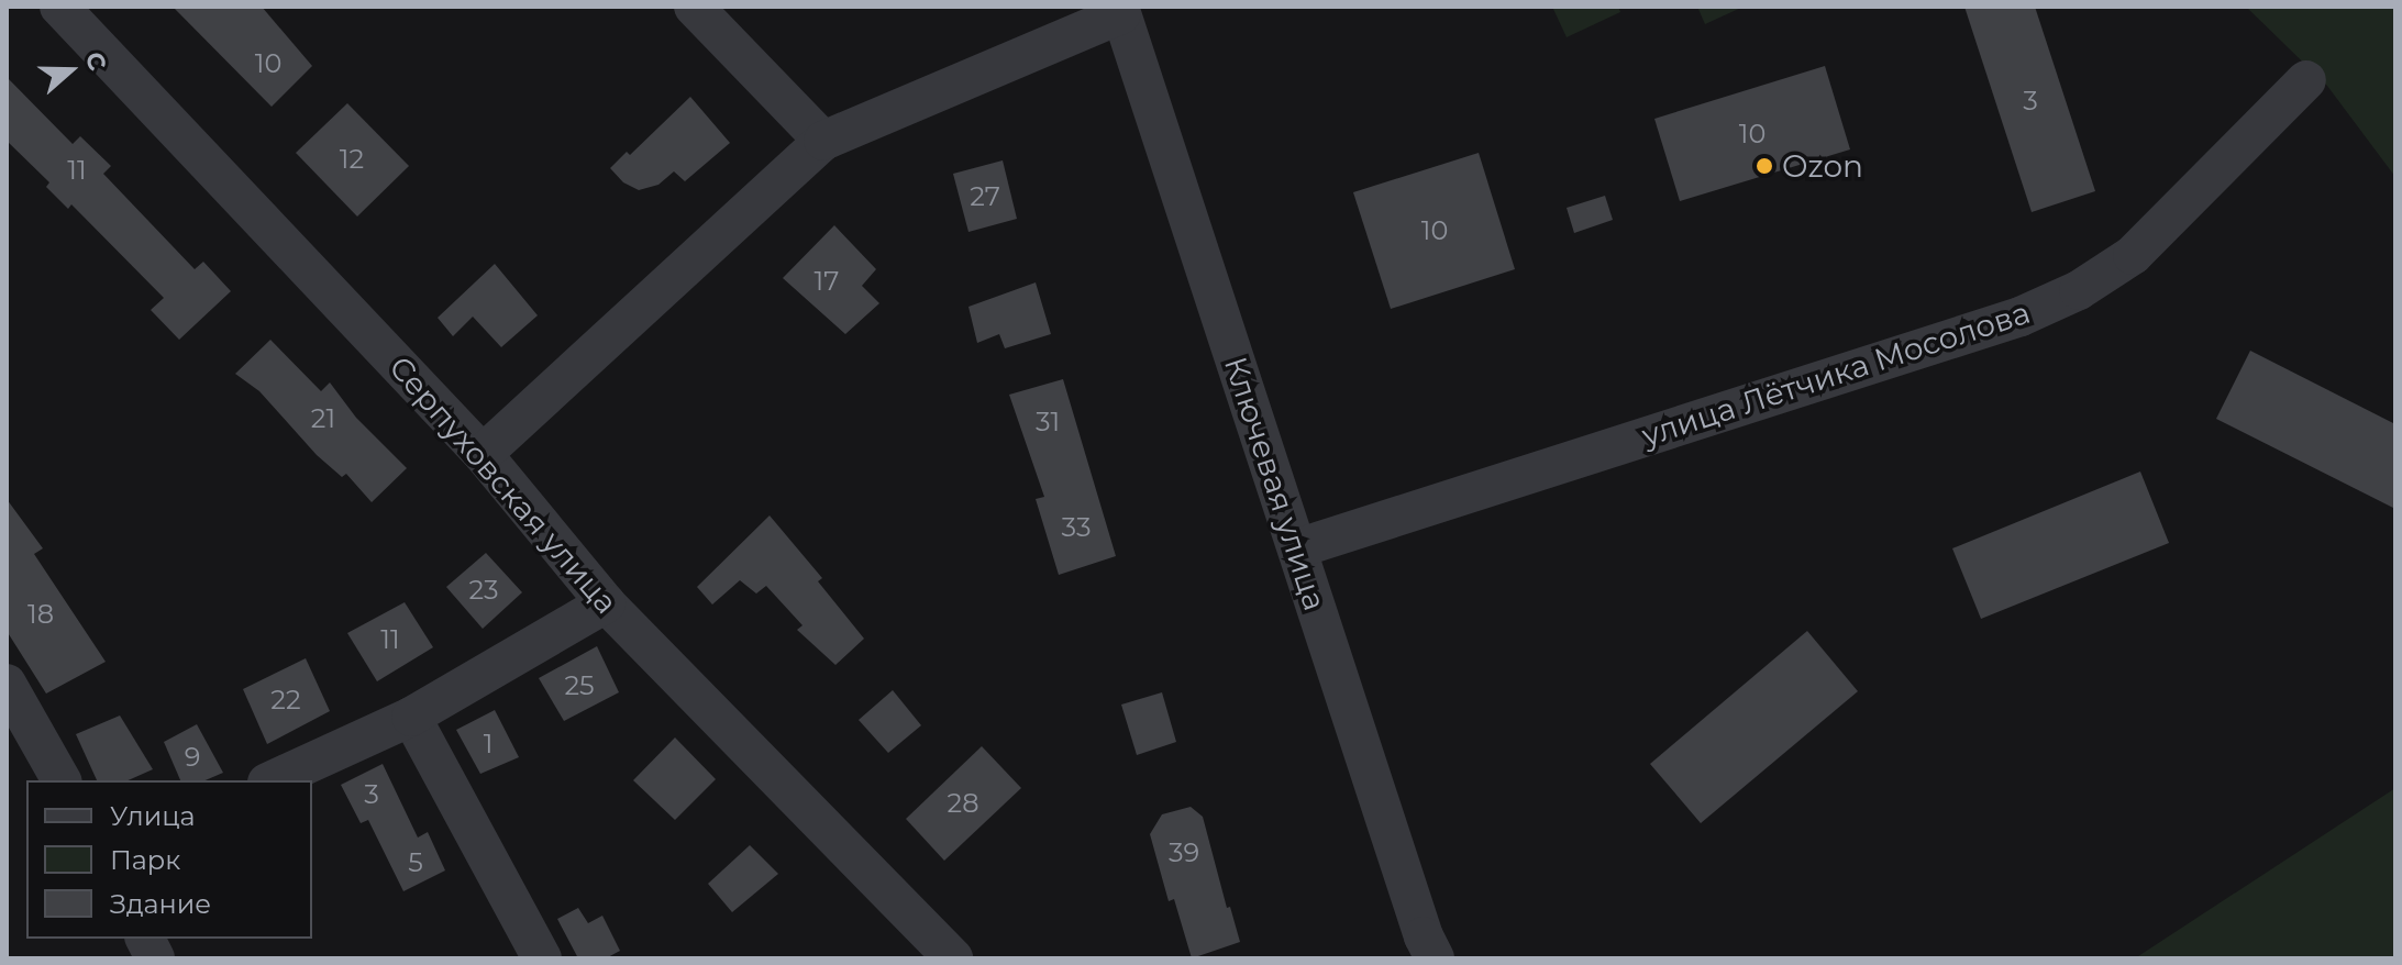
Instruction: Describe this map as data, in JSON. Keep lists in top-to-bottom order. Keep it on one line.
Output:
{"streets":{"street":["улица Лётчика Мосолова","Ключевая улица","Серпуховская улица"]},"crossings":[["улица Лётчика Мосолова","Ключевая улица"]],"places":["Ozon"],"house_numbers":["10","3","10","12","11","27","10","17","21","31","33","23","18","11","25","22","1","9","3","28","39","5"],"legend":["Улица","Парк","Здание"],"north":"right"}
